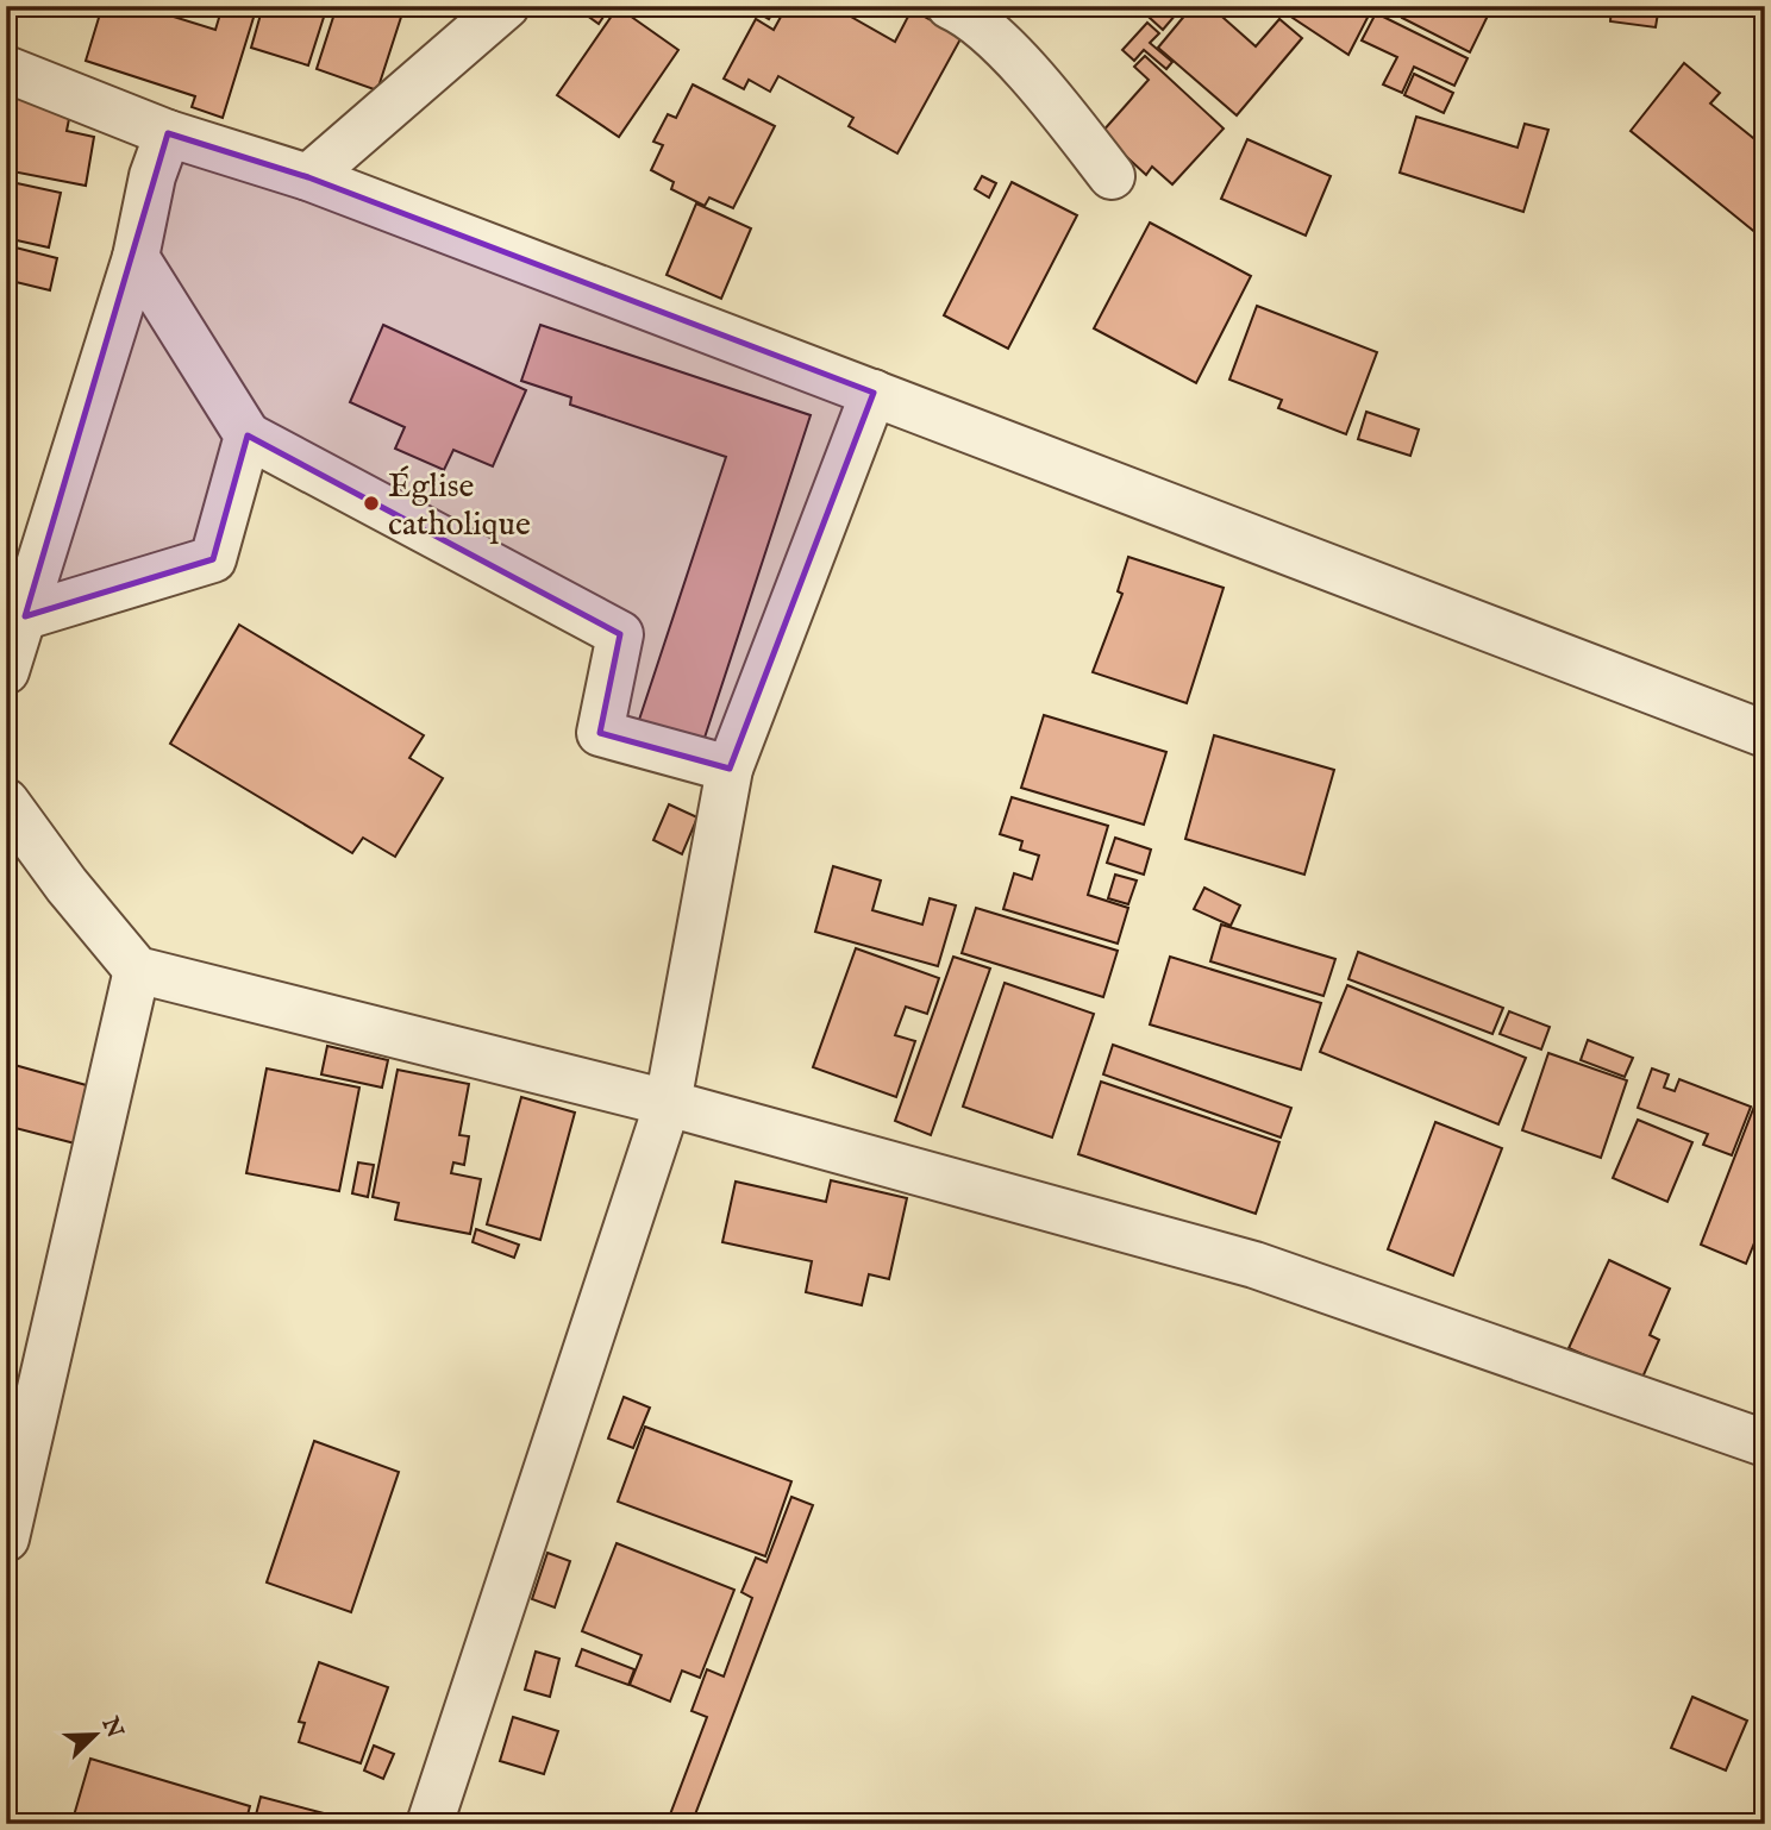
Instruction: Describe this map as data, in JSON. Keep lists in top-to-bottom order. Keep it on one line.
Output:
{"places":["Église catholique"],"north":"top right"}
